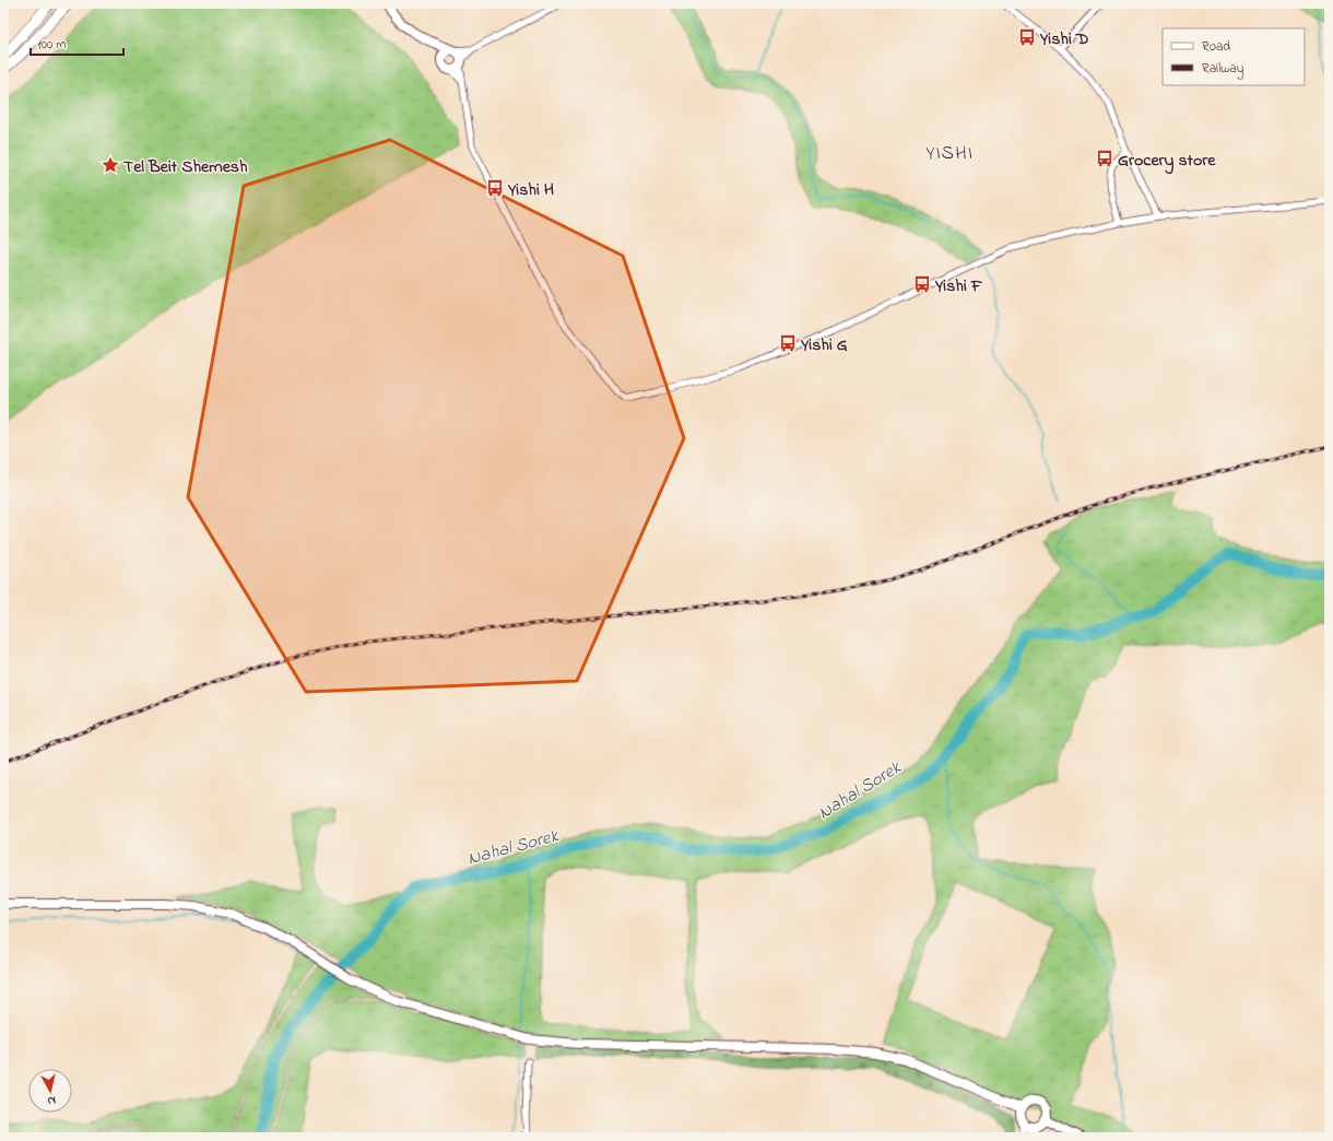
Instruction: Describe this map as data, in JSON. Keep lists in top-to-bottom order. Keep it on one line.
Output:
{"districts":["YISHI"],"water":["Nahal Sorek"],"places":{"bus stop":["Yishi D","Grocery store","Yishi H","Yishi F","Yishi G"],"place":["Tel Beit Shemesh"]},"legend":["Road","Railway"],"scale_bar":"100 m","north":"bottom"}
